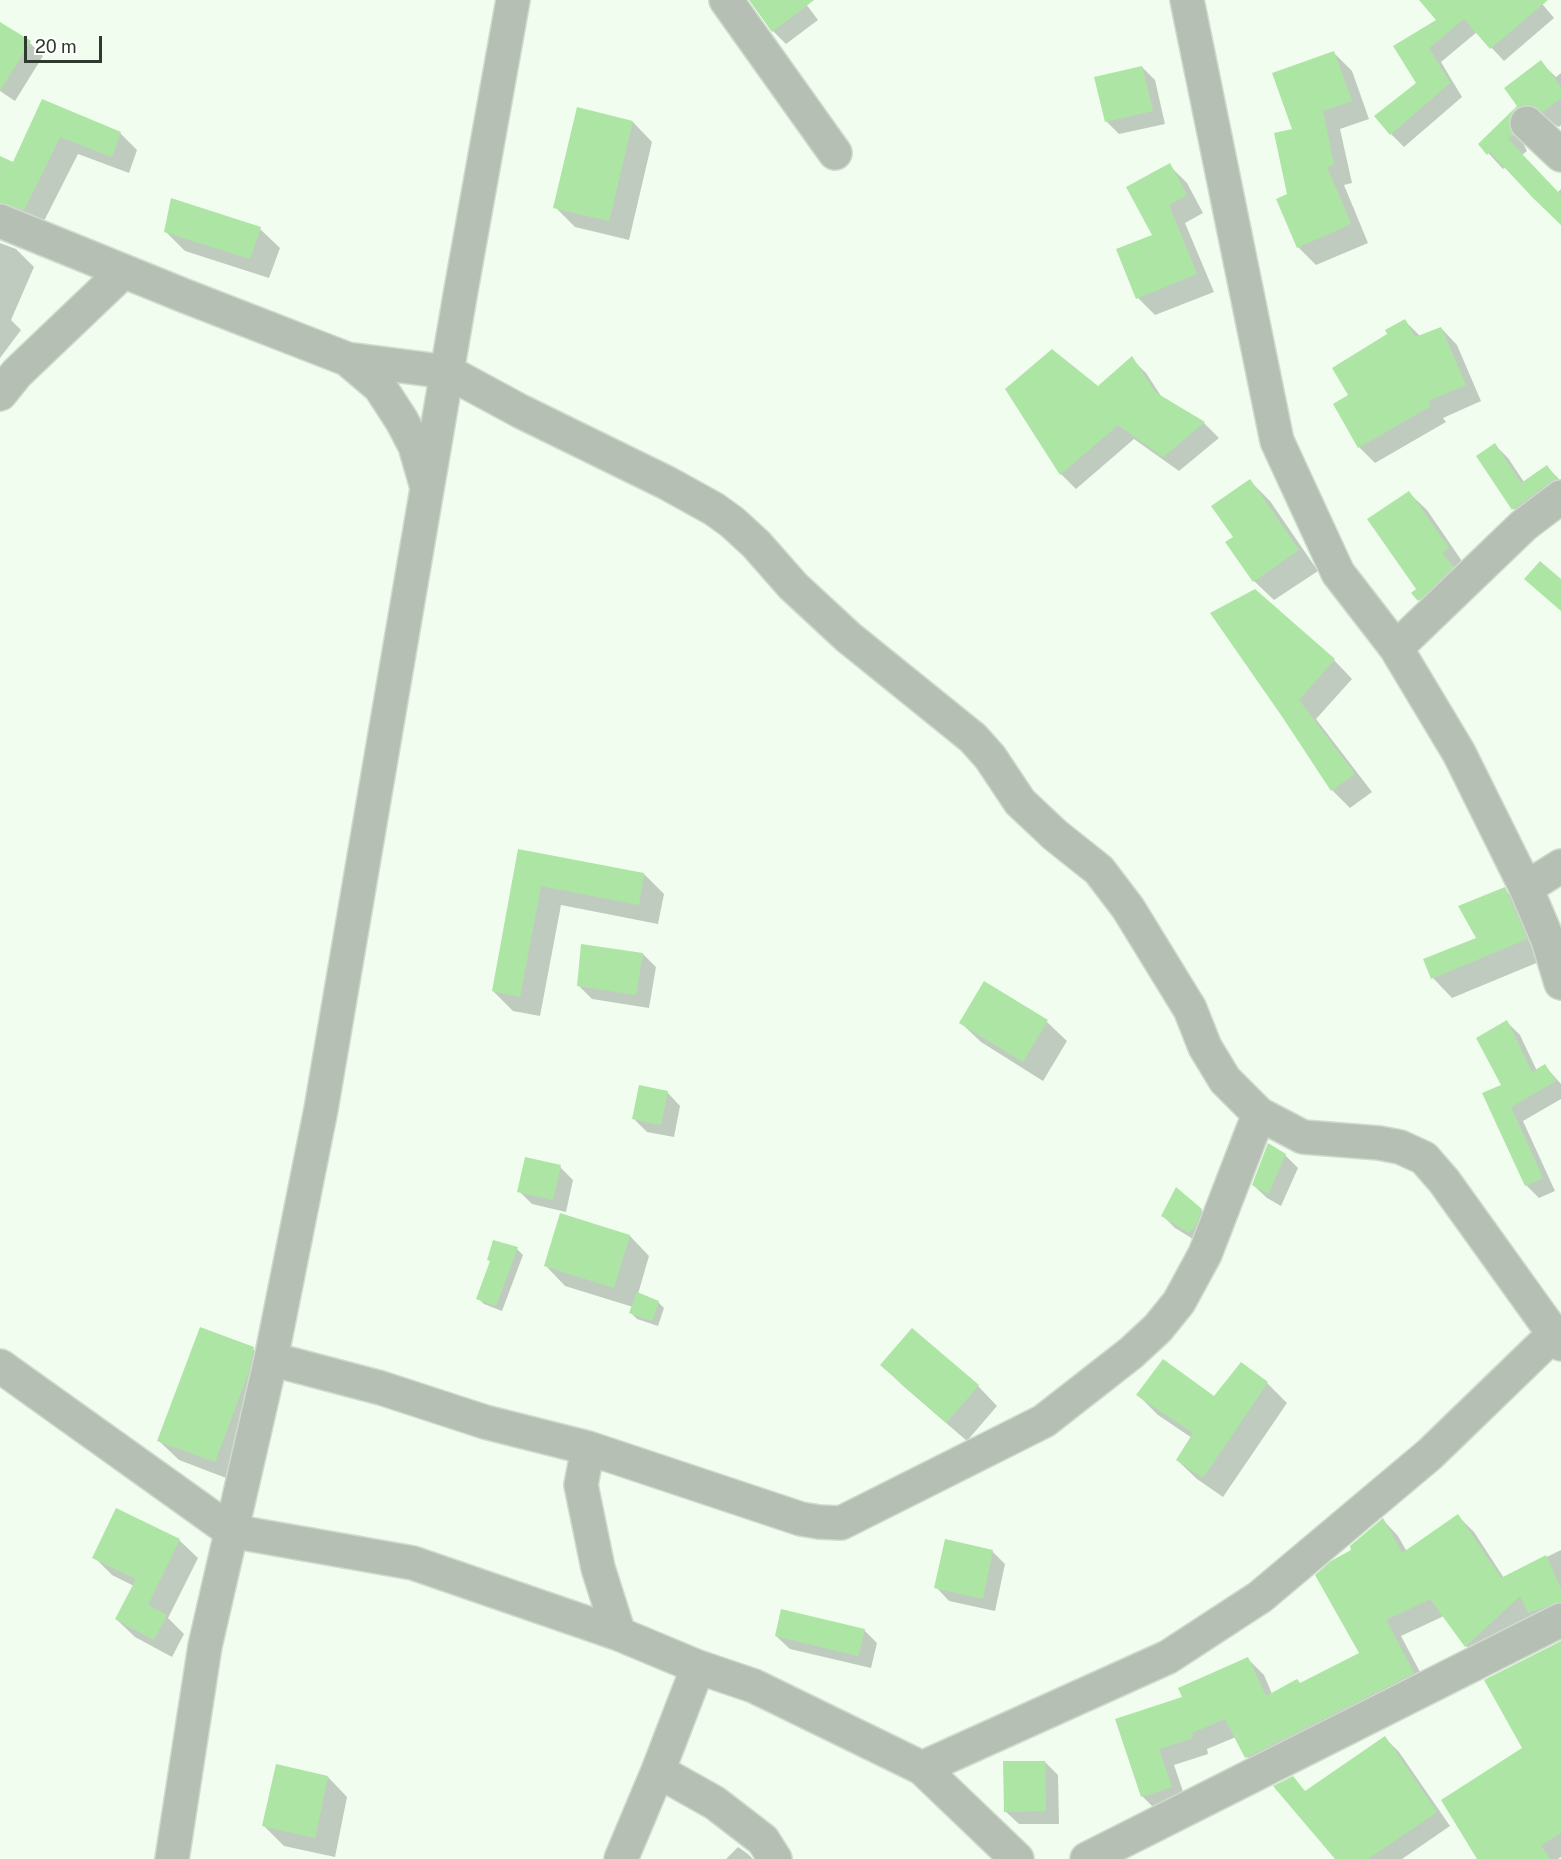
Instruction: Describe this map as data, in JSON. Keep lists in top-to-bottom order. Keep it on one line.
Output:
{"scale_bar":"20 m"}
